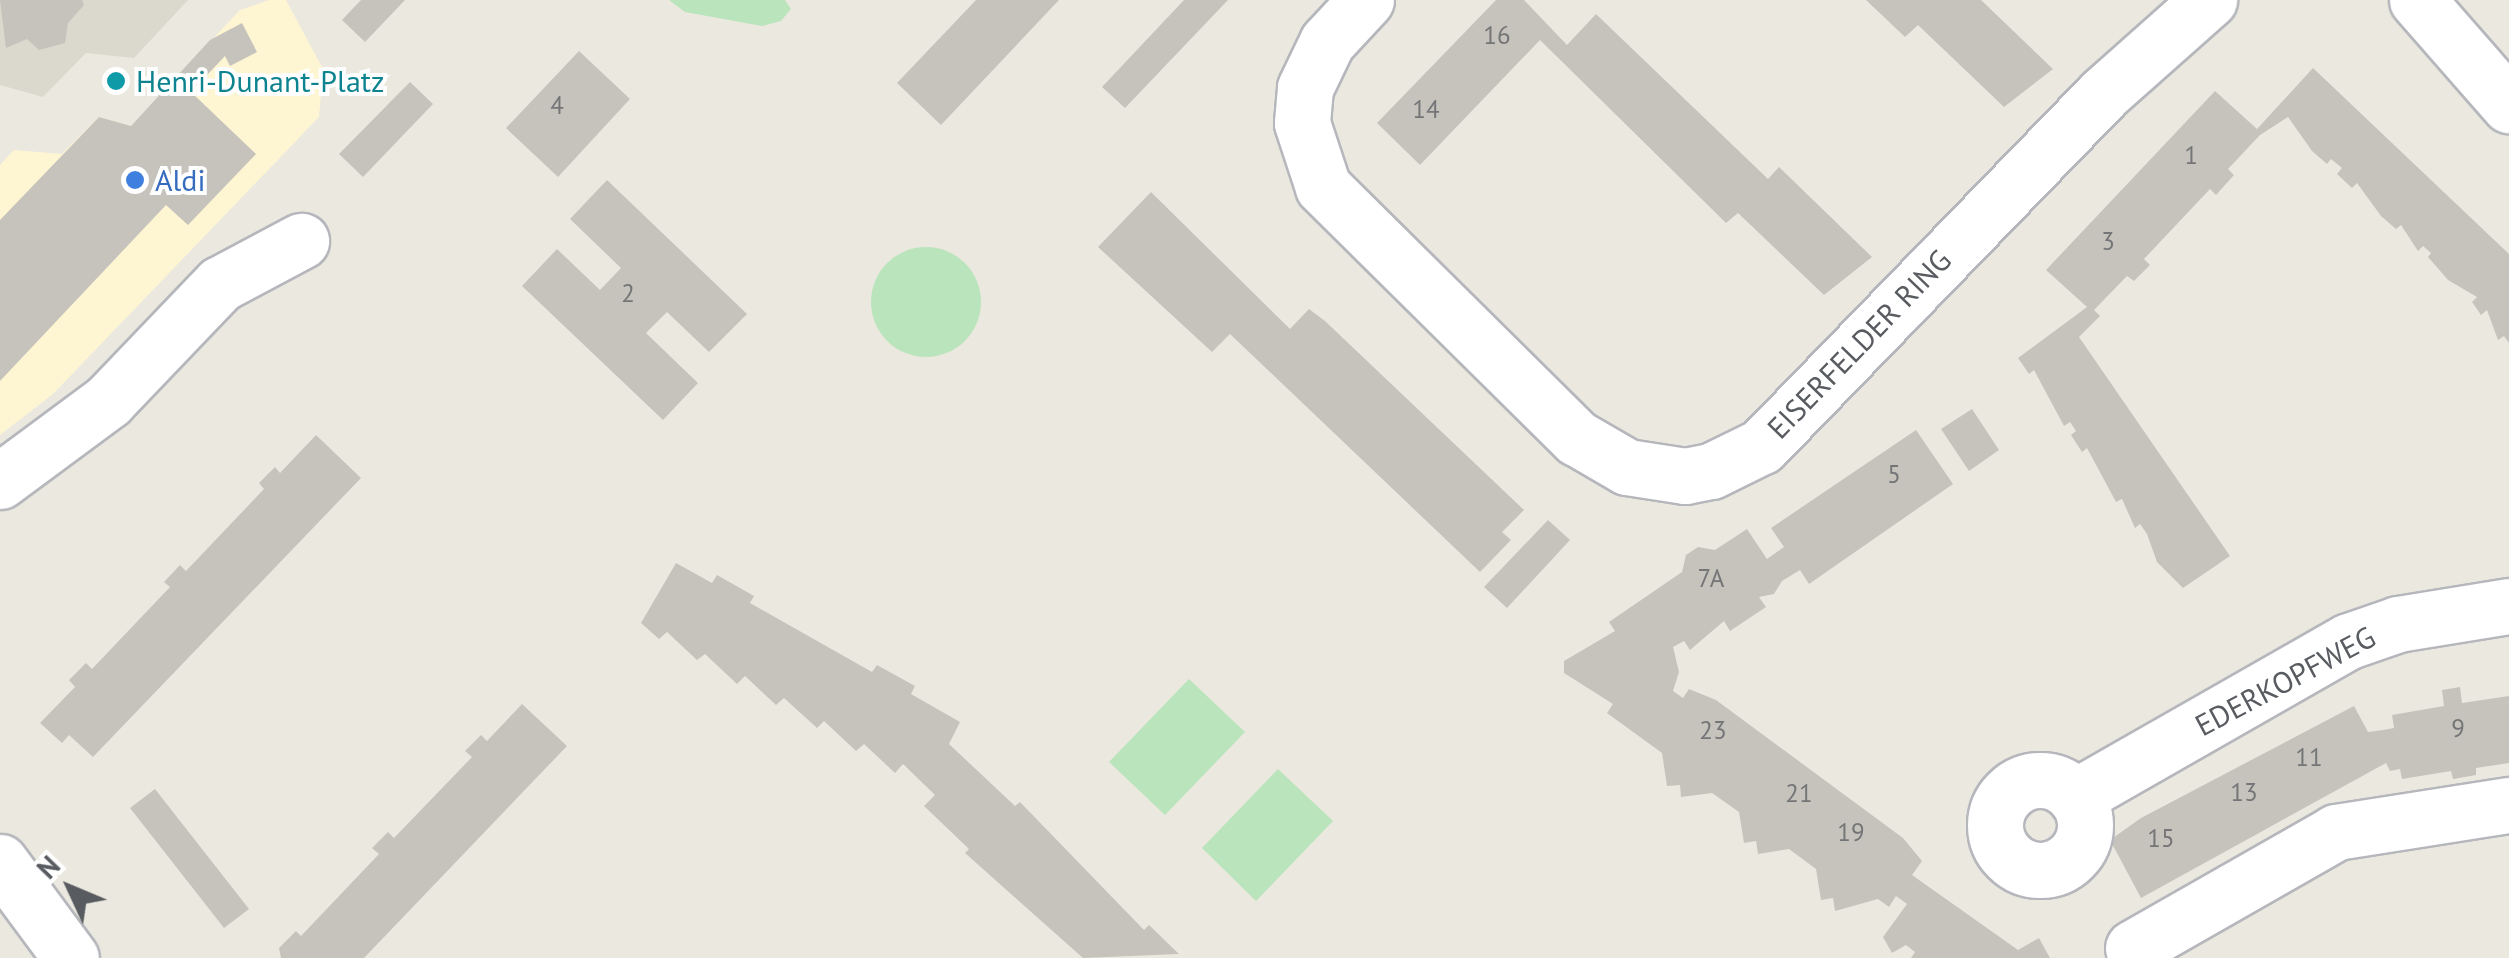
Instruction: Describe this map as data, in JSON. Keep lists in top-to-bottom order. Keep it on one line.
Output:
{"streets":{"street":["EISERFELDER RING","EDERKOPFWEG"]},"places":["Henri-Dunant-Platz","Aldi"],"house_numbers":["16","4","14","1","3","2","5","7A","9","23","11","13","21","19","15"],"north":"top left"}
